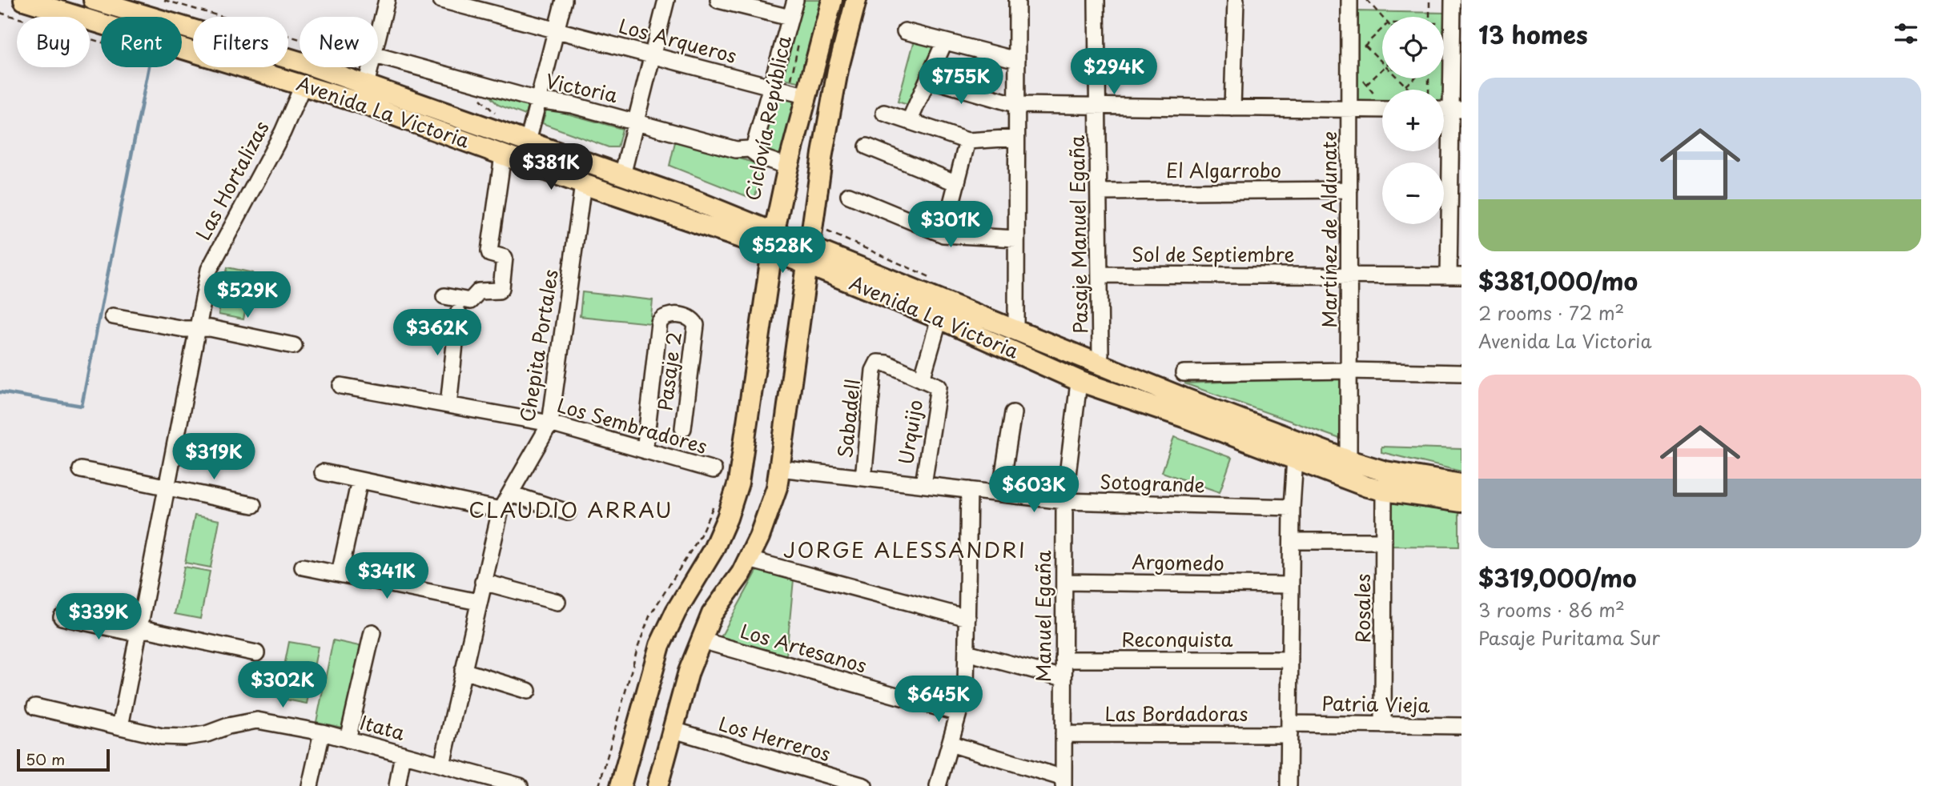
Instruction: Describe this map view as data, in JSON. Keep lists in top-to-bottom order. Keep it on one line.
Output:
{"streets":{"main road":["Avenida La Victoria"],"street":["Los Arqueros","Victoria","El Algarrobo","Las Hortalizas","Martínez de Aldunate","Pasaje Manuel Egaña","Sol de Septiembre","Chepita Portales","Pasaje 2","Sabadell","Los Sembradores","Urquijo","Sotogrande","Argomedo","Rosales","Manuel Egaña","Reconquista","Los Artesanos","Patria Vieja","Las Bordadoras","Itata","Los Herreros"],"path":["Ciclovía República"]},"crossings":[["Los Arqueros","Ciclovía República"],["Avenida La Victoria","Las Hortalizas"],["Avenida La Victoria","Martínez de Aldunate"],["Avenida La Victoria","Pasaje Manuel Egaña"],["Avenida La Victoria","Chepita Portales"],["Avenida La Victoria","Urquijo"],["Avenida La Victoria","Rosales"],["Avenida La Victoria","Manuel Egaña"],["El Algarrobo","Martínez de Aldunate"],["El Algarrobo","Pasaje Manuel Egaña"],["Las Hortalizas","Itata"],["Martínez de Aldunate","Sol de Septiembre"],["Pasaje Manuel Egaña","Sol de Septiembre"],["Chepita Portales","Los Sembradores"],["Chepita Portales","Itata"],["Pasaje 2","Los Sembradores"],["Sabadell","Urquijo"],["Sabadell","Sotogrande"],["Urquijo","Sotogrande"],["Sotogrande","Manuel Egaña"],["Argomedo","Manuel Egaña"],["Rosales","Patria Vieja"],["Manuel Egaña","Reconquista"],["Manuel Egaña","Las Bordadoras"],["Patria Vieja","Las Bordadoras"]],"districts":["CLAUDIO ARRAU","JORGE ALESSANDRI"],"scale_bar":"50 m","page":{"heading":"13 homes","map_buttons":["+","−"],"chip":["Buy","Rent","Filters","New"],"price":["$294K","$755K","$381K","$301K","$528K","$529K","$362K","$319K","$603K","$341K","$339K","$302K","$645K"],"list":[{"name":"$381,000/mo","note":"2 rooms · 72 m² · Avenida La Victoria"},{"name":"$319,000/mo","note":"3 rooms · 86 m² · Pasaje Puritama Sur"}],"scale":"50 m"}}
